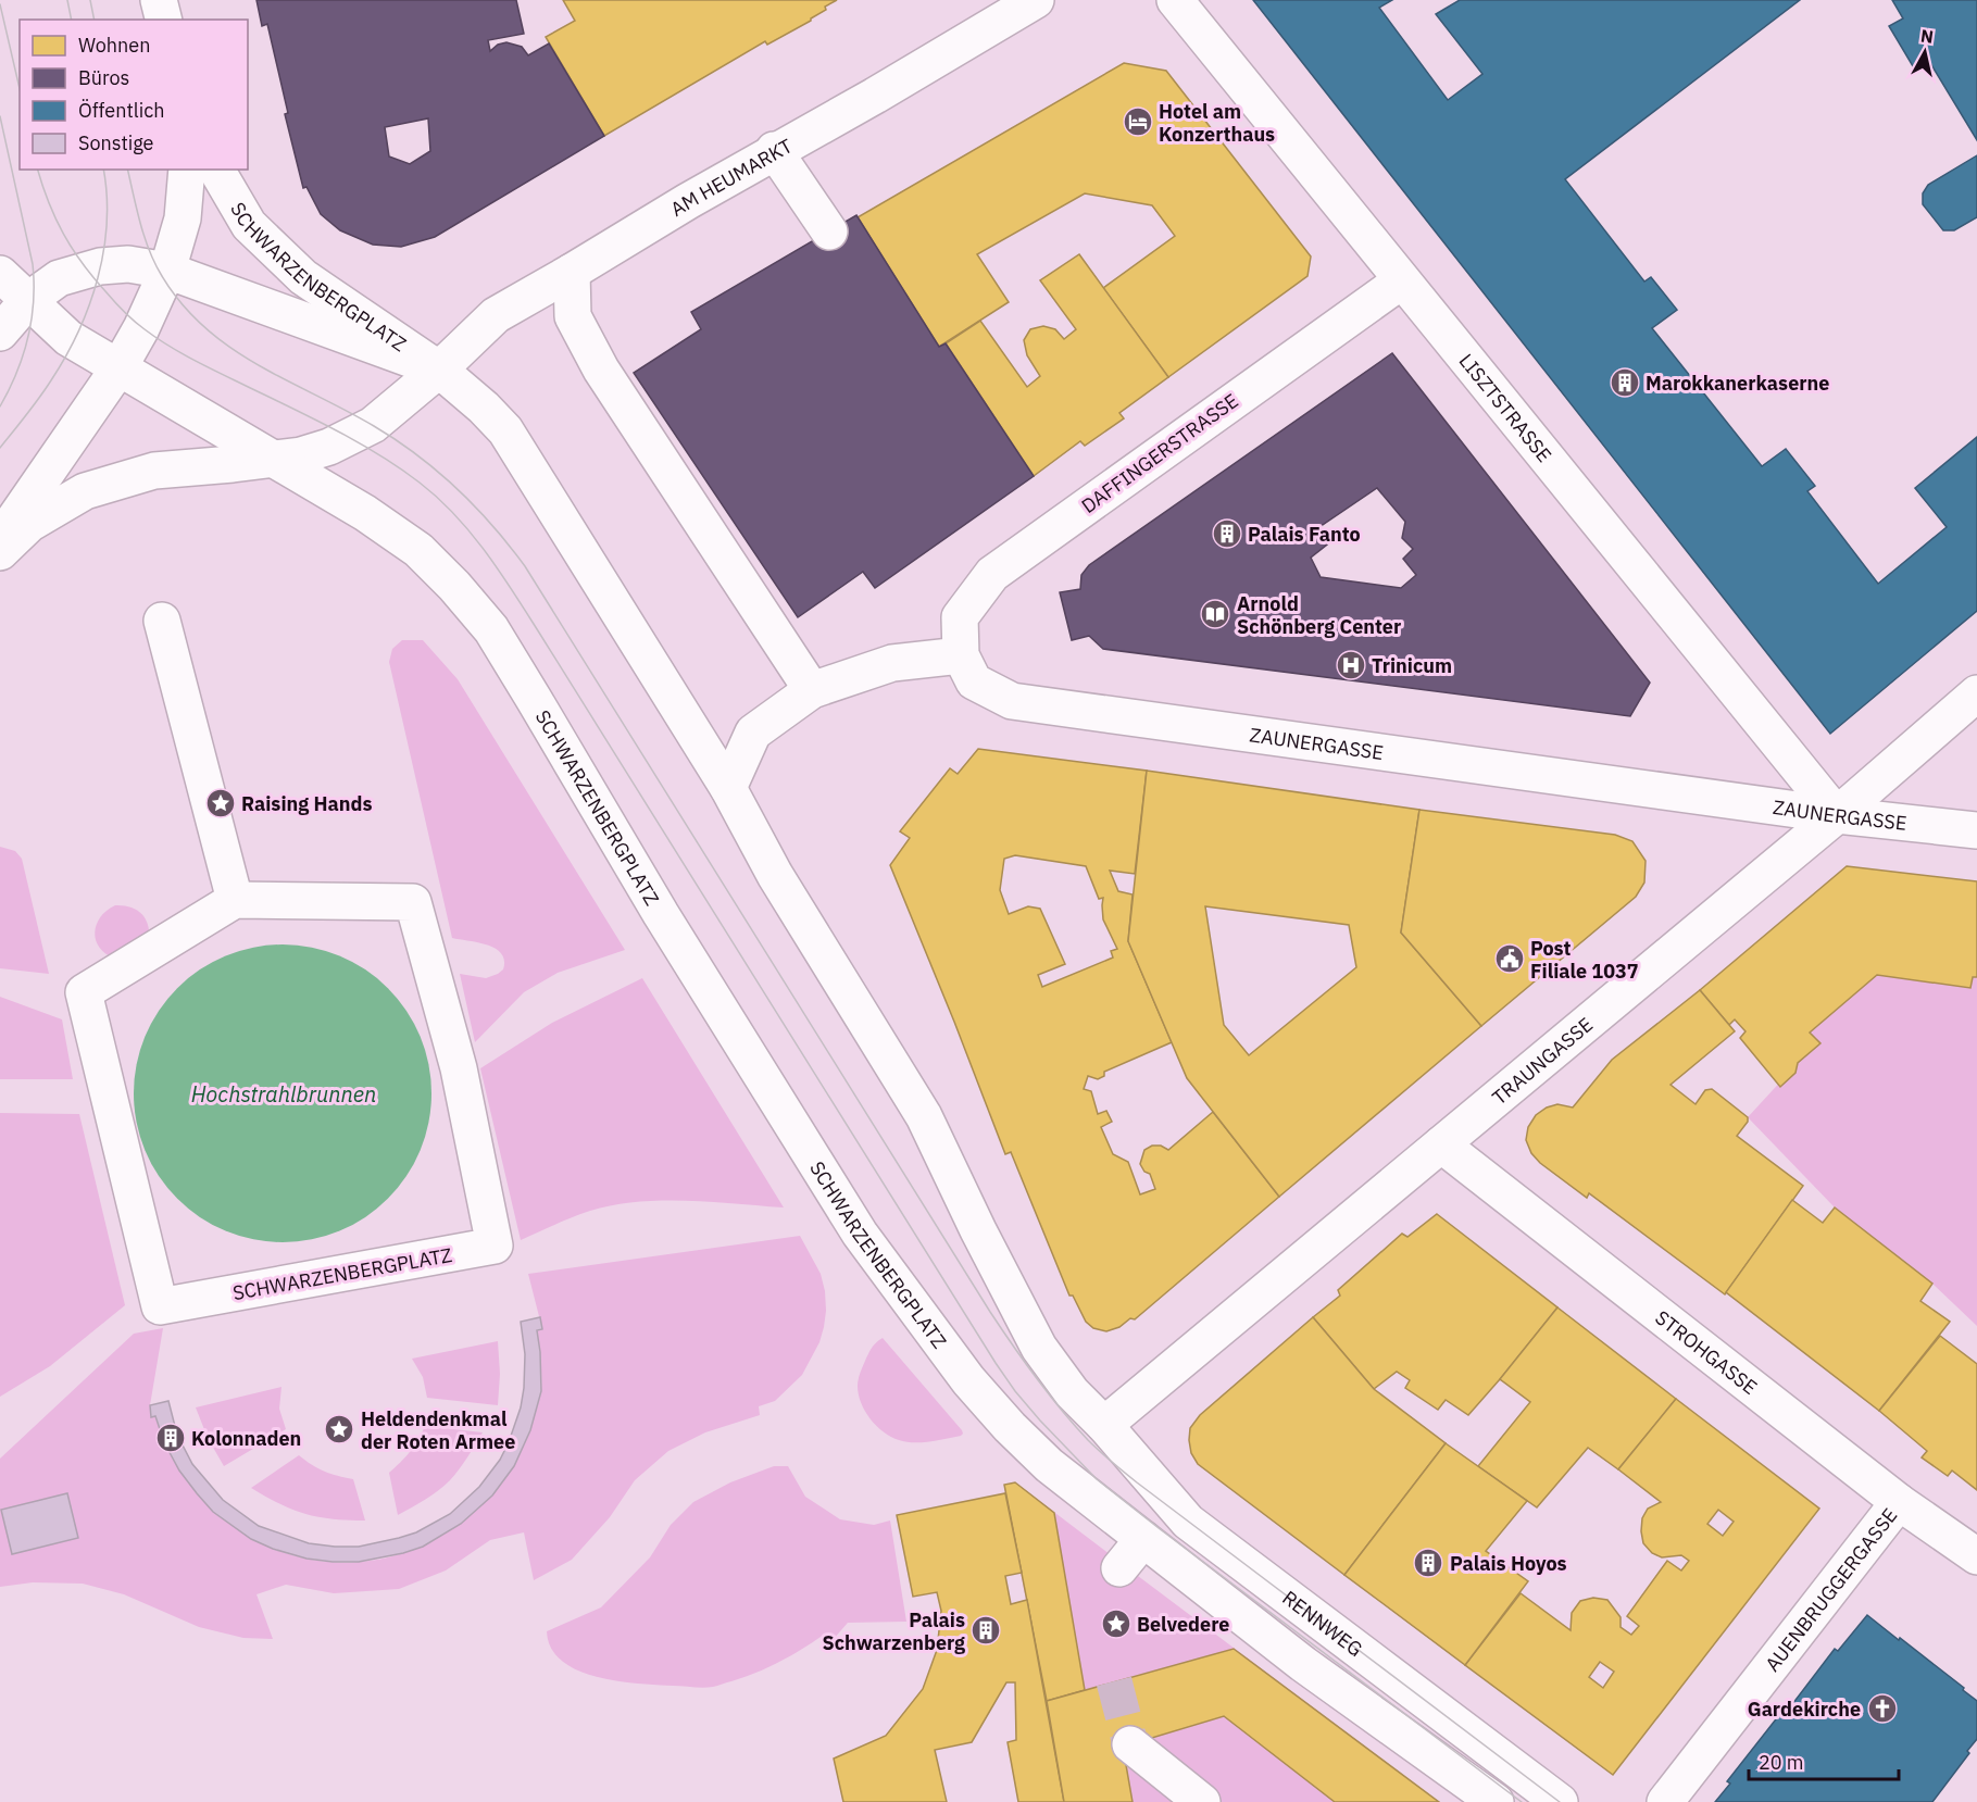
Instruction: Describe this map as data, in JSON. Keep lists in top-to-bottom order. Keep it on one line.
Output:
{"streets":{"street":["AM HEUMARKT","SCHWARZENBERGPLATZ","LISZTSTRASSE","DAFFINGERSTRASSE","ZAUNERGASSE","TRAUNGASSE","STROHGASSE","AUENBRUGGERGASSE","RENNWEG"]},"crossings":[["AM HEUMARKT","SCHWARZENBERGPLATZ"],["SCHWARZENBERGPLATZ","TRAUNGASSE"],["SCHWARZENBERGPLATZ","RENNWEG"],["LISZTSTRASSE","DAFFINGERSTRASSE"],["LISZTSTRASSE","ZAUNERGASSE"],["LISZTSTRASSE","TRAUNGASSE"],["DAFFINGERSTRASSE","ZAUNERGASSE"],["ZAUNERGASSE","TRAUNGASSE"],["TRAUNGASSE","STROHGASSE"],["TRAUNGASSE","RENNWEG"],["STROHGASSE","AUENBRUGGERGASSE"]],"water":["Hochstrahlbrunnen"],"places":{"hotel":["Hotel am Konzerthaus"],"building":["Marokkanerkaserne","Palais Fanto","Kolonnaden","Palais Hoyos","Palais Schwarzenberg"],"library":["Arnold Schönberg Center"],"hospital":["Trinicum"],"place":["Raising Hands","Heldendenkmal der Roten Armee","Belvedere"],"public building":["Post Filiale 1037"],"church":["Gardekirche"]},"legend":["Wohnen","Büros","Öffentlich","Sonstige"],"scale_bar":"20 m","north":"top"}
